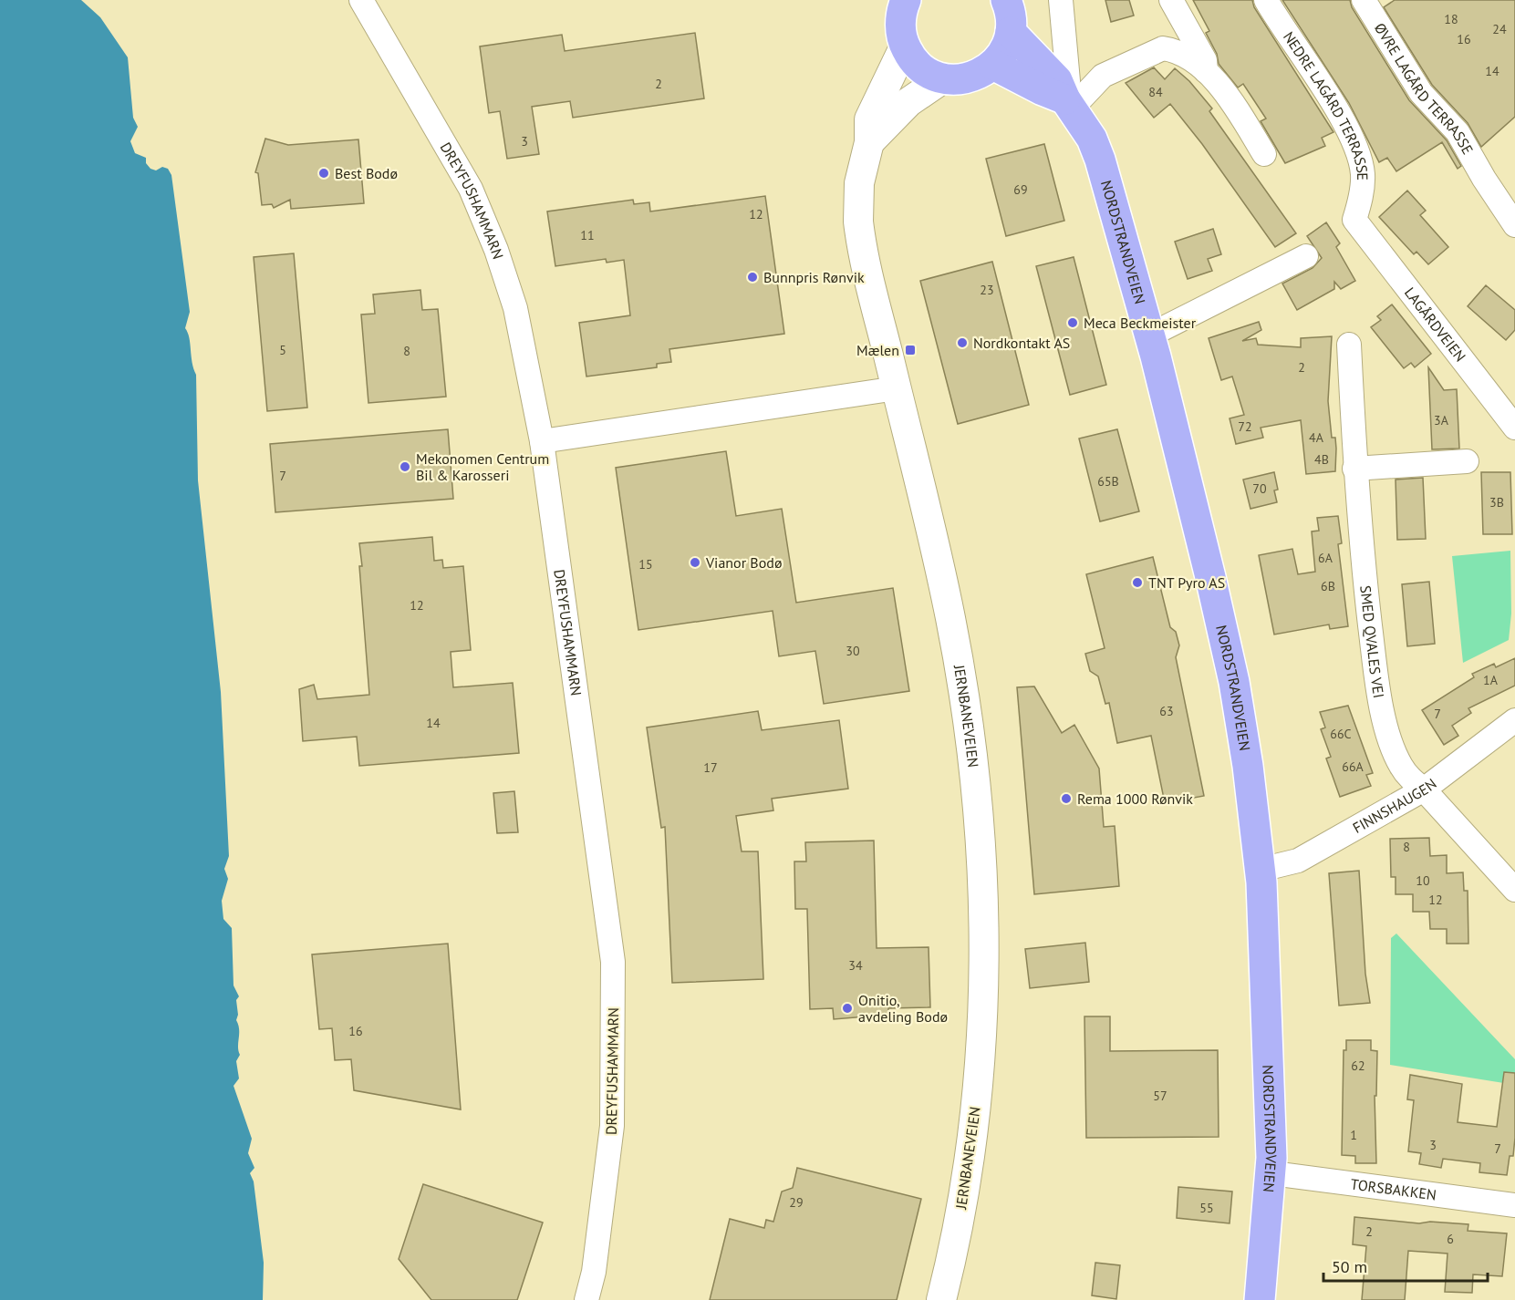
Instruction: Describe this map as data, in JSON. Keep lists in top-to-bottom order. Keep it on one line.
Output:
{"streets":{"main road":["NORDSTRANDVEIEN"],"street":["ØVRE LAGÅRD TERRASSE","NEDRE LAGÅRD TERRASSE","DREYFUSHAMMARN","LAGÅRDVEIEN","SMED QVALES VEI","JERNBANEVEIEN","FINNSHAUGEN","TORSBAKKEN"]},"crossings":[["NEDRE LAGÅRD TERRASSE","LAGÅRDVEIEN"],["NORDSTRANDVEIEN","FINNSHAUGEN"],["NORDSTRANDVEIEN","TORSBAKKEN"],["SMED QVALES VEI","FINNSHAUGEN"]],"places":{"other":["Best Bodø","Bunnpris Rønvik","Meca Beckmeister","Nordkontakt AS","Mekonomen Centrum Bil & Karosseri","Vianor Bodø","TNT Pyro AS","Rema 1000 Rønvik","Onitio, avdeling Bodø"],"transit":["Mælen"]},"house_numbers":["18","24","16","14","2","84","3","69","12","11","23","5","8","2","3A","72","4A","4B","7","65B","70","3B","6A","15","6B","12","30","1A","63","7","14","66C","66A","17","8","10","12","34","16","62","57","1","3","7","29","55","2","6"],"scale_bar":"50 m"}
